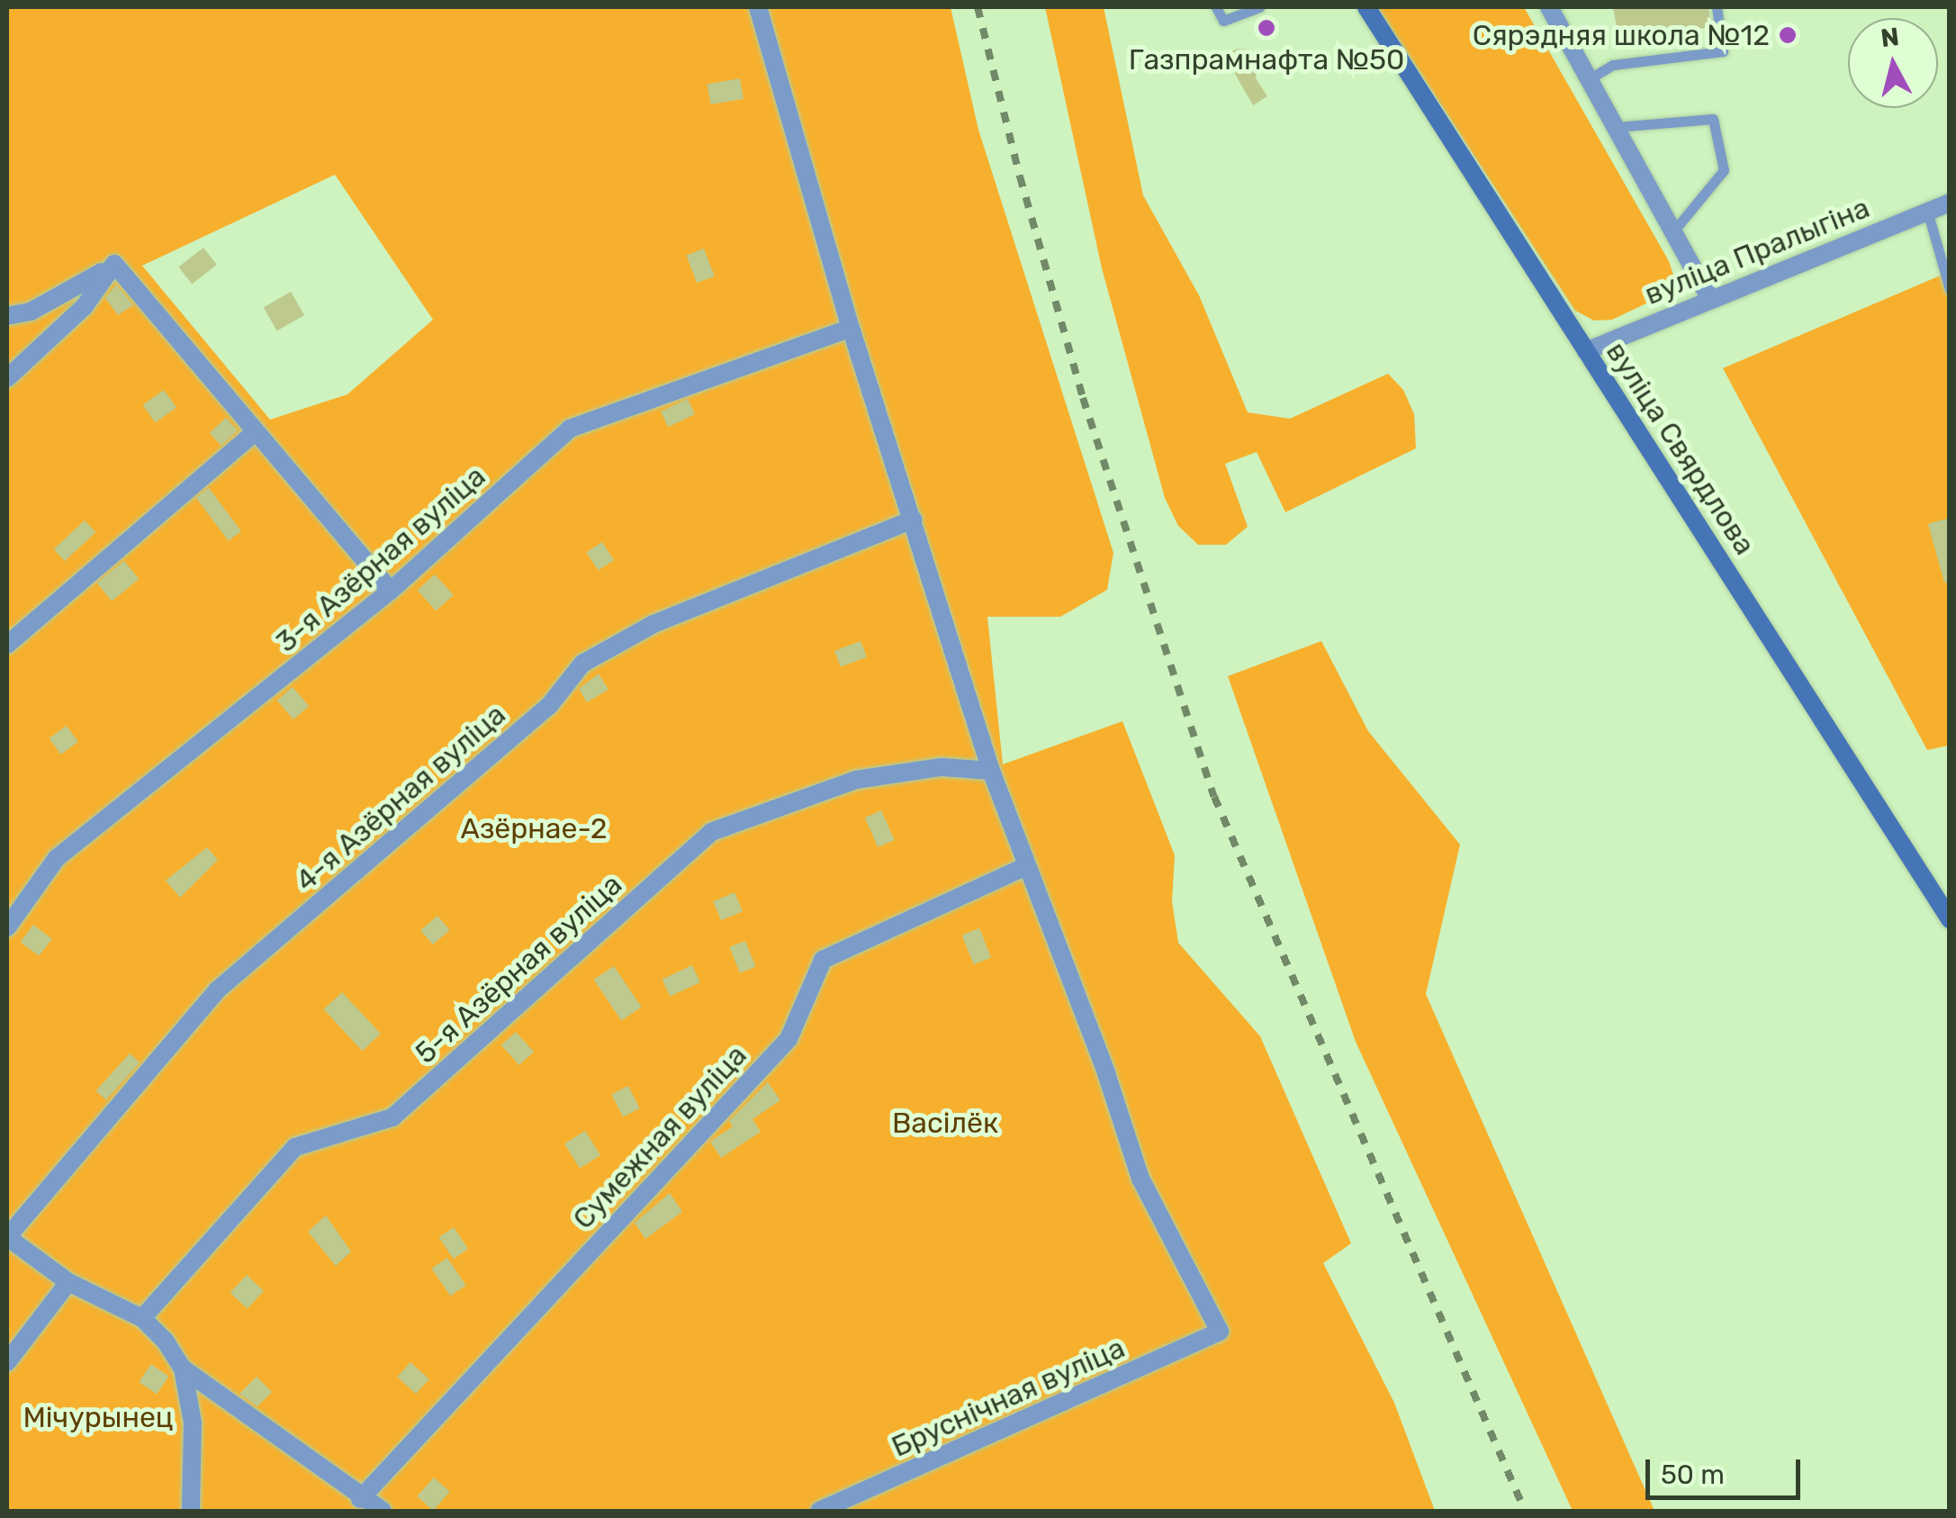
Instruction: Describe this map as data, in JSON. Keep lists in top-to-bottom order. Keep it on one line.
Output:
{"streets":{"main road":["вуліца Свярдлова"],"street":["вуліца Пралыгіна","3-я Азёрная вуліца","4-я Азёрная вуліца","5-я Азёрная вуліца","Сумежная вуліца","Бруснічная вуліца"]},"crossings":[["вуліца Пралыгіна","вуліца Свярдлова"],["Сумежная вуліца","Бруснічная вуліца"]],"parks":["Азёрнае-2","Васілёк","Мічурынец"],"places":["Газпрамнафта №50","Сярэдняя школа №12"],"scale_bar":"50 m","north":"top"}
